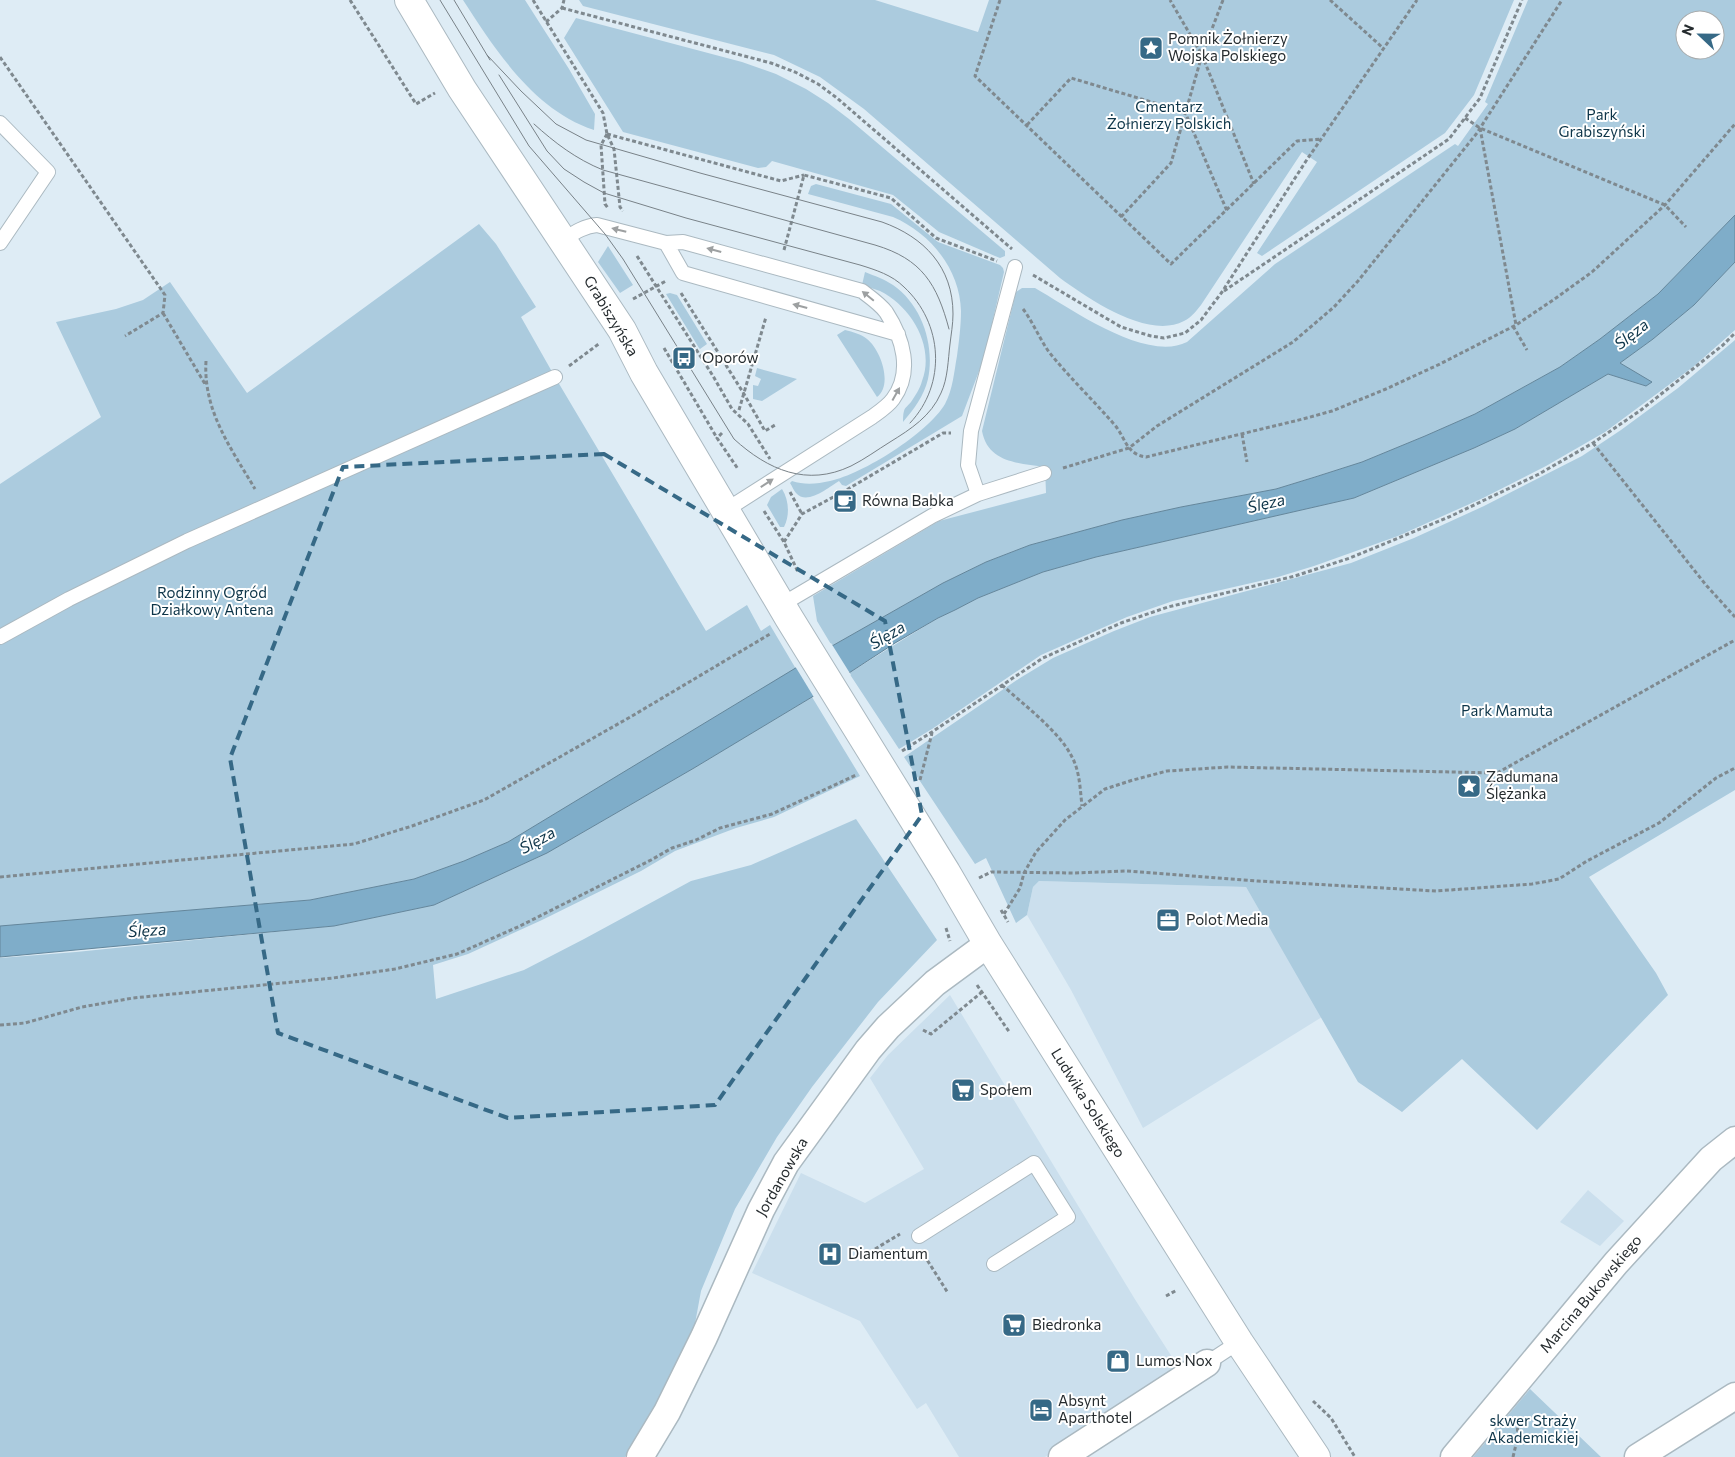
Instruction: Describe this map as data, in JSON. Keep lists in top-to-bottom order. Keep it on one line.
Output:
{"streets":{"main road":["Grabiszyńska","Ludwika Solskiego"],"street":["Jordanowska","Marcina Bukowskiego"]},"crossings":[["Grabiszyńska","Ludwika Solskiego"],["Ludwika Solskiego","Jordanowska"]],"water":["Ślęza"],"parks":["Cmentarz Żołnierzy Polskich","Park Grabiszyński","Rodzinny Ogród Działkowy Antena","Park Mamuta","skwer Straży Akademickiej"],"places":{"place":["Pomnik Żołnierzy Wojska Polskiego","Zadumana Ślężanka"],"bus stop":["Oporów"],"cafe":["Równa Babka"],"office":["Polot Media"],"supermarket":["Społem","Biedronka"],"hospital":["Diamentum"],"shop":["Lumos Nox"],"hotel":["Absynt Aparthotel"]},"north":"left"}
